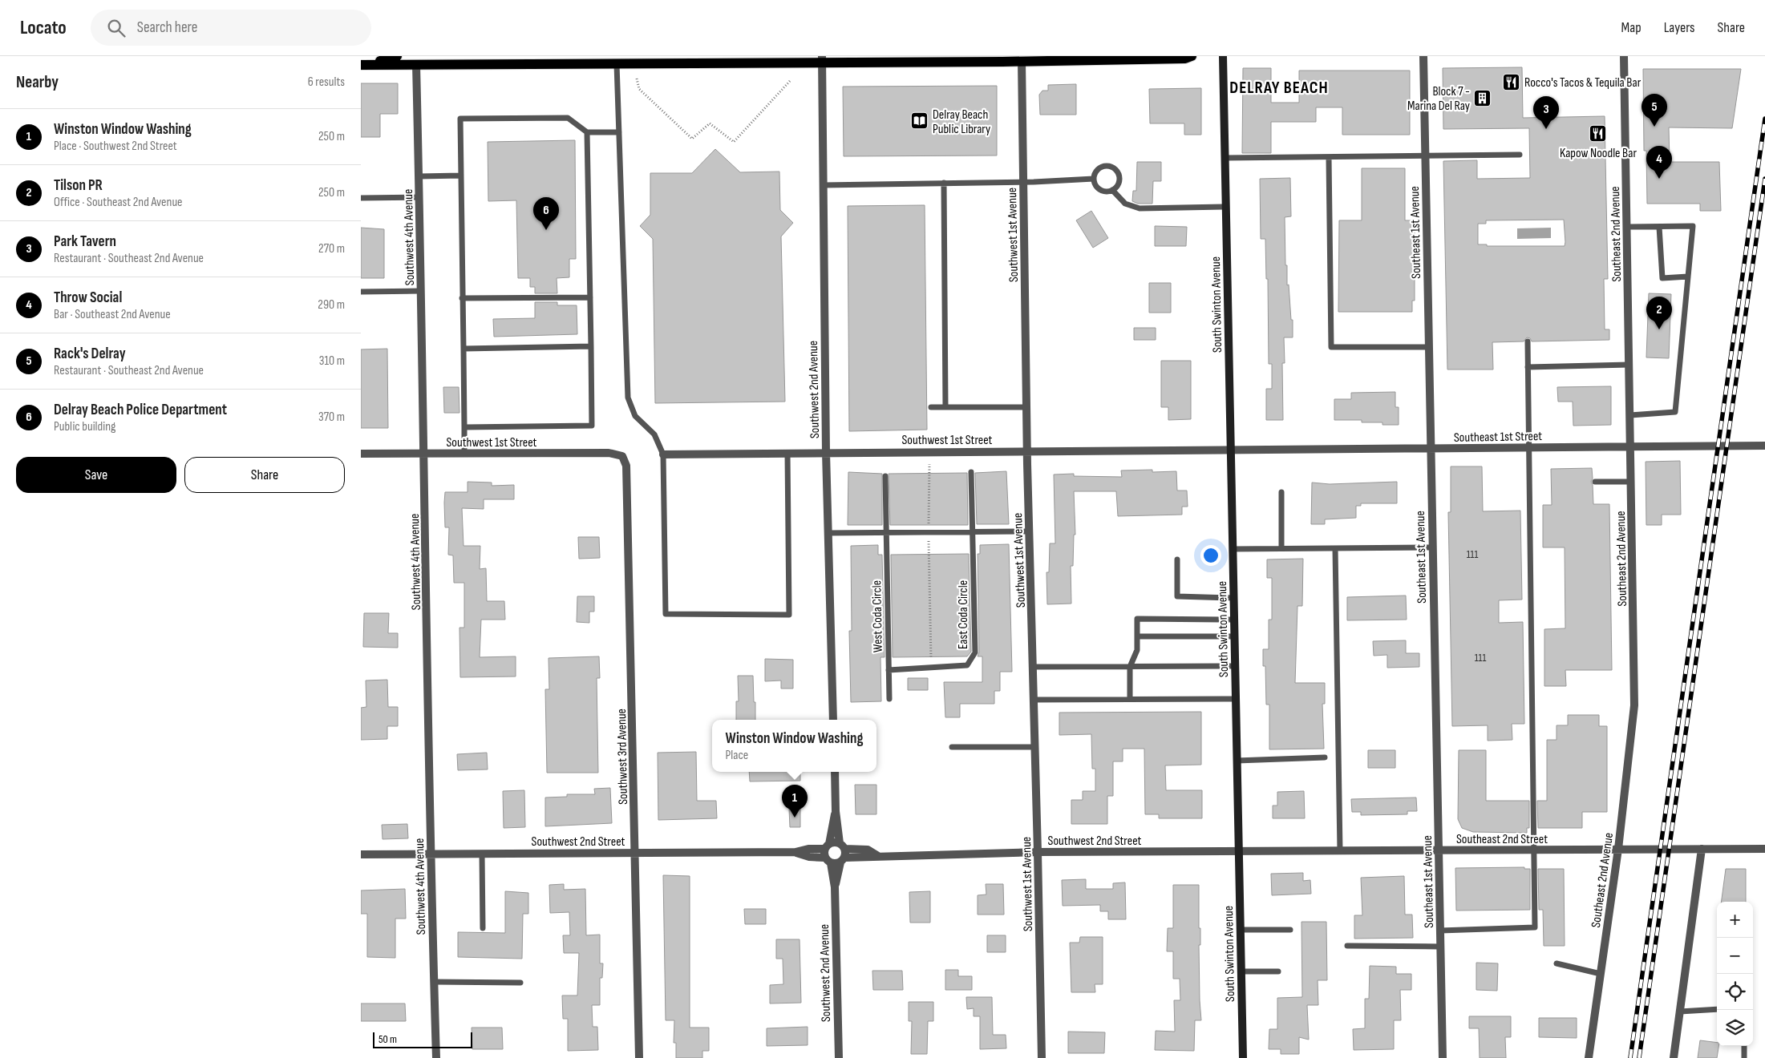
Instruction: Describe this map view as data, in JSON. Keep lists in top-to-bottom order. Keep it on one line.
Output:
{"streets":{"street":["Southeast 1st Avenue","Southeast 2nd Avenue","Southwest 1st Avenue","Southwest 4th Avenue","South Swinton Avenue","Southwest 2nd Avenue","Southeast 1st Street","Southwest 1st Street","Southwest 3rd Avenue","Southeast 2nd Street","Southwest 2nd Street"],"lane":["East Coda Circle","West Coda Circle"]},"crossings":[["Southeast 1st Avenue","Southeast 1st Street"],["Southeast 1st Avenue","Southeast 2nd Street"],["Southeast 2nd Avenue","Southeast 1st Street"],["Southeast 2nd Avenue","Southeast 2nd Street"],["Southwest 1st Avenue","Southwest 1st Street"],["Southwest 1st Avenue","Southwest 2nd Street"],["Southwest 4th Avenue","Southwest 1st Street"],["Southwest 4th Avenue","Southwest 2nd Street"],["South Swinton Avenue","Southeast 1st Street"],["South Swinton Avenue","Southwest 1st Street"],["South Swinton Avenue","Southeast 2nd Street"],["South Swinton Avenue","Southwest 2nd Street"],["Southwest 2nd Avenue","Southwest 1st Street"],["Southwest 2nd Avenue","Southwest 2nd Street"],["Southeast 1st Street","Southwest 1st Street"],["Southwest 1st Street","Southwest 3rd Avenue"],["East Coda Circle","West Coda Circle"],["Southwest 3rd Avenue","Southwest 2nd Street"],["Southeast 2nd Street","Southwest 2nd Street"]],"districts":["DELRAY BEACH"],"places":{"restaurant":["Rocco's Tacos & Tequila Bar","Kapow Noodle Bar"],"building":["Block 7 - Marina Del Ray"],"library":["Delray Beach Public Library"]},"house_numbers":["111","111"],"scale_bar":"50 m","page":{"header":"Locato","search":"Search here","nav":["Map","Layers","Share"],"heading":["Nearby","6 results"],"pins":["5","3","4","6","2","1"],"list":[{"mark":"1","name":"Winston Window Washing","note":"Place · Southwest 2nd Street","value":"250 m"},{"mark":"2","name":"Tilson PR","note":"Office · Southeast 2nd Avenue","value":"250 m"},{"mark":"3","name":"Park Tavern","note":"Restaurant · Southeast 2nd Avenue","value":"270 m"},{"mark":"4","name":"Throw Social","note":"Bar · Southeast 2nd Avenue","value":"290 m"},{"mark":"5","name":"Rack's Delray","note":"Restaurant · Southeast 2nd Avenue","value":"310 m"},{"mark":"6","name":"Delray Beach Police Department","note":"Public building","value":"370 m"}],"buttons":["Save","Share"],"popup":["Winston Window Washing","Place"],"map_buttons":["+","−"],"scale":"50 m"}}
